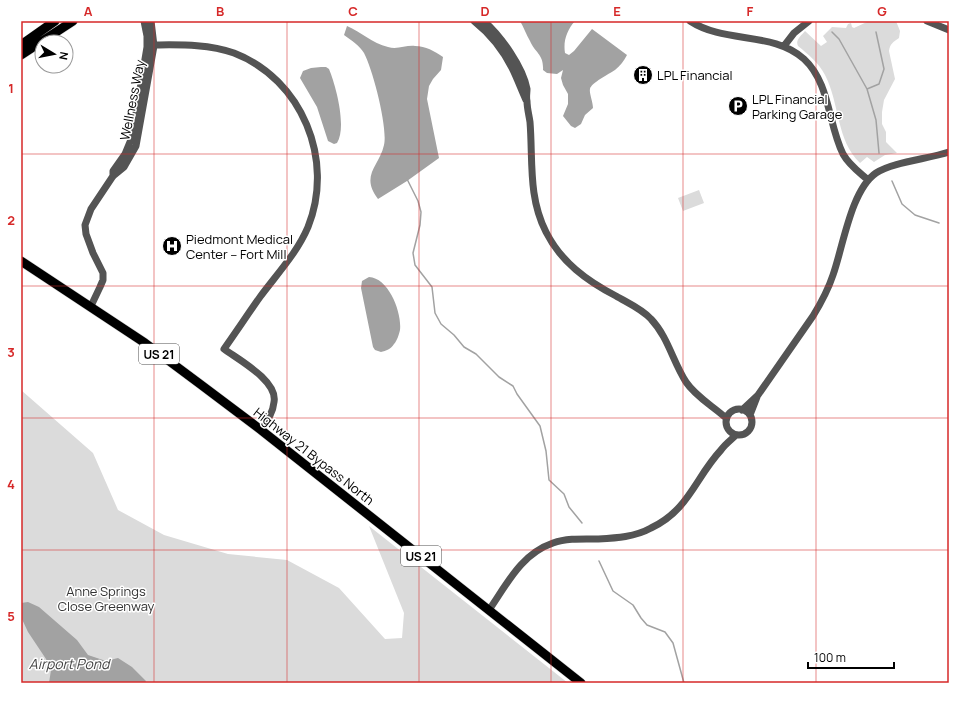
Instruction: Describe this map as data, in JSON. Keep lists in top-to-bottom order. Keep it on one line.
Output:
{"streets":{"main road":["US 21","Highway 21 Bypass North"],"street":["Wellness Way"]},"crossings":[["Wellness Way","Highway 21 Bypass North"]],"water":["Airport Pond"],"parks":["Anne Springs Close Greenway"],"places":{"building":["LPL Financial"],"parking":["LPL Financial Parking Garage"],"hospital":["Piedmont Medical Center – Fort Mill"]},"scale_bar":"100 m","north":"right","grid":{"columns":["A","B","C","D","E","F","G"],"rows":["1","2","3","4","5"]}}
